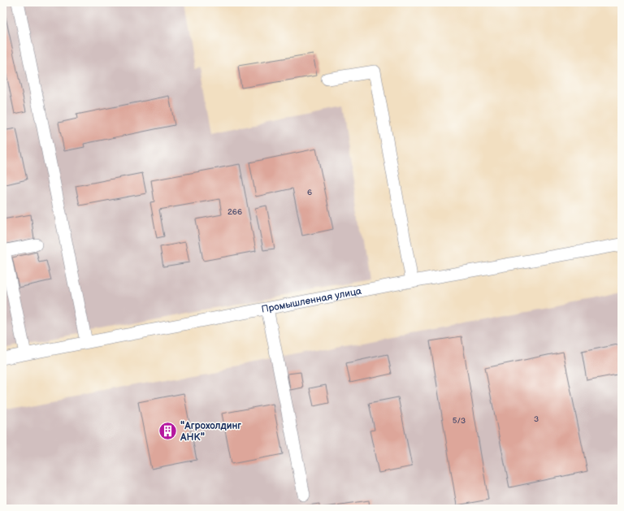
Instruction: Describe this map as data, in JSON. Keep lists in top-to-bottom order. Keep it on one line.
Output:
{"streets":{"street":["Промышленная улица"]},"places":{"building":["\"Агрохолдинг АНК\""]},"house_numbers":["6","266","3","5/3"]}
